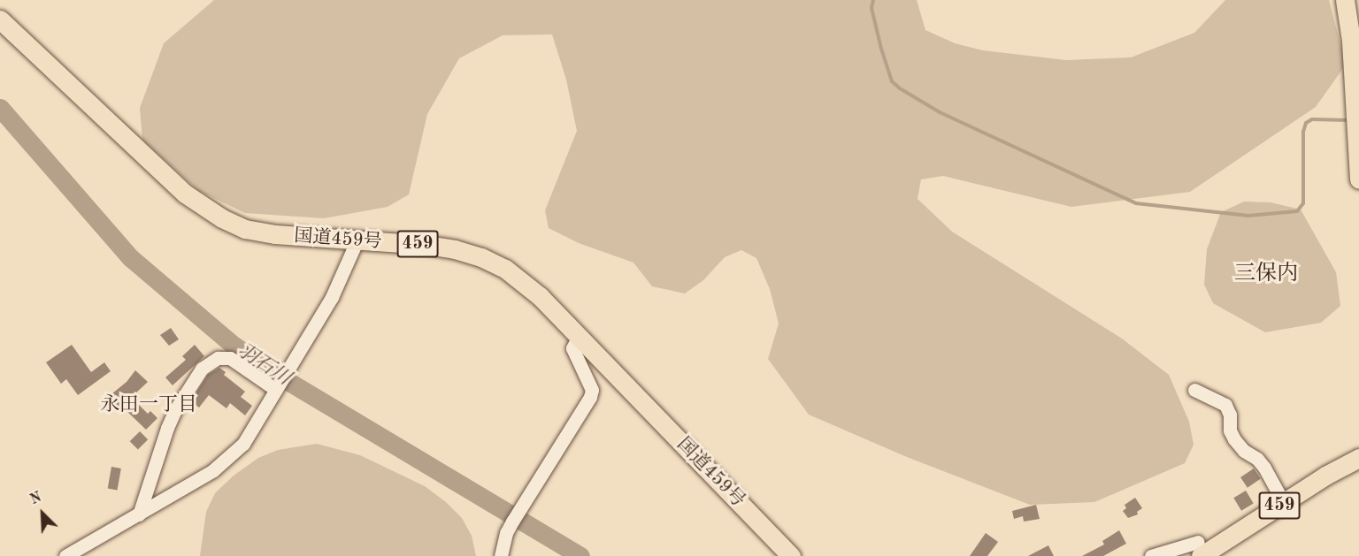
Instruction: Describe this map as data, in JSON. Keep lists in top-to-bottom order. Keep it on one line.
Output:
{"streets":{"highway":["国道459号","459"]},"districts":["三保内","永田一丁目"],"water":["羽石川"],"north":"top left"}
